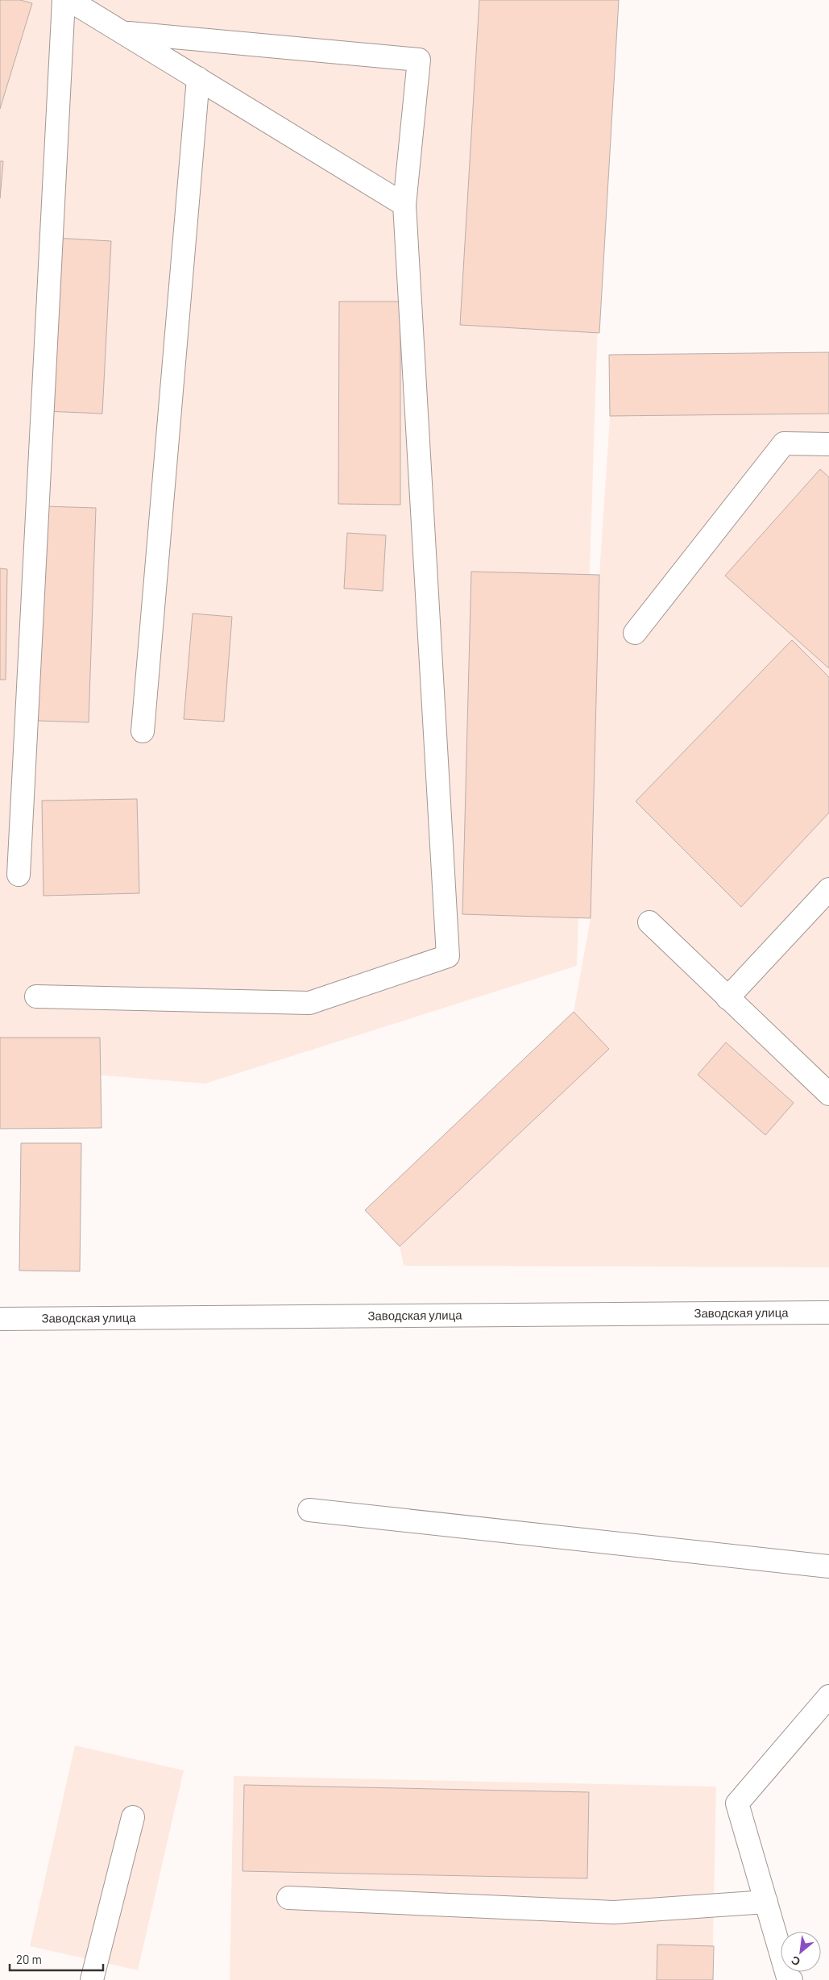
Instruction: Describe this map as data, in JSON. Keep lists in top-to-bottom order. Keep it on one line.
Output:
{"streets":{"street":["Заводская улица"]},"scale_bar":"20 m","north":"bottom left"}
